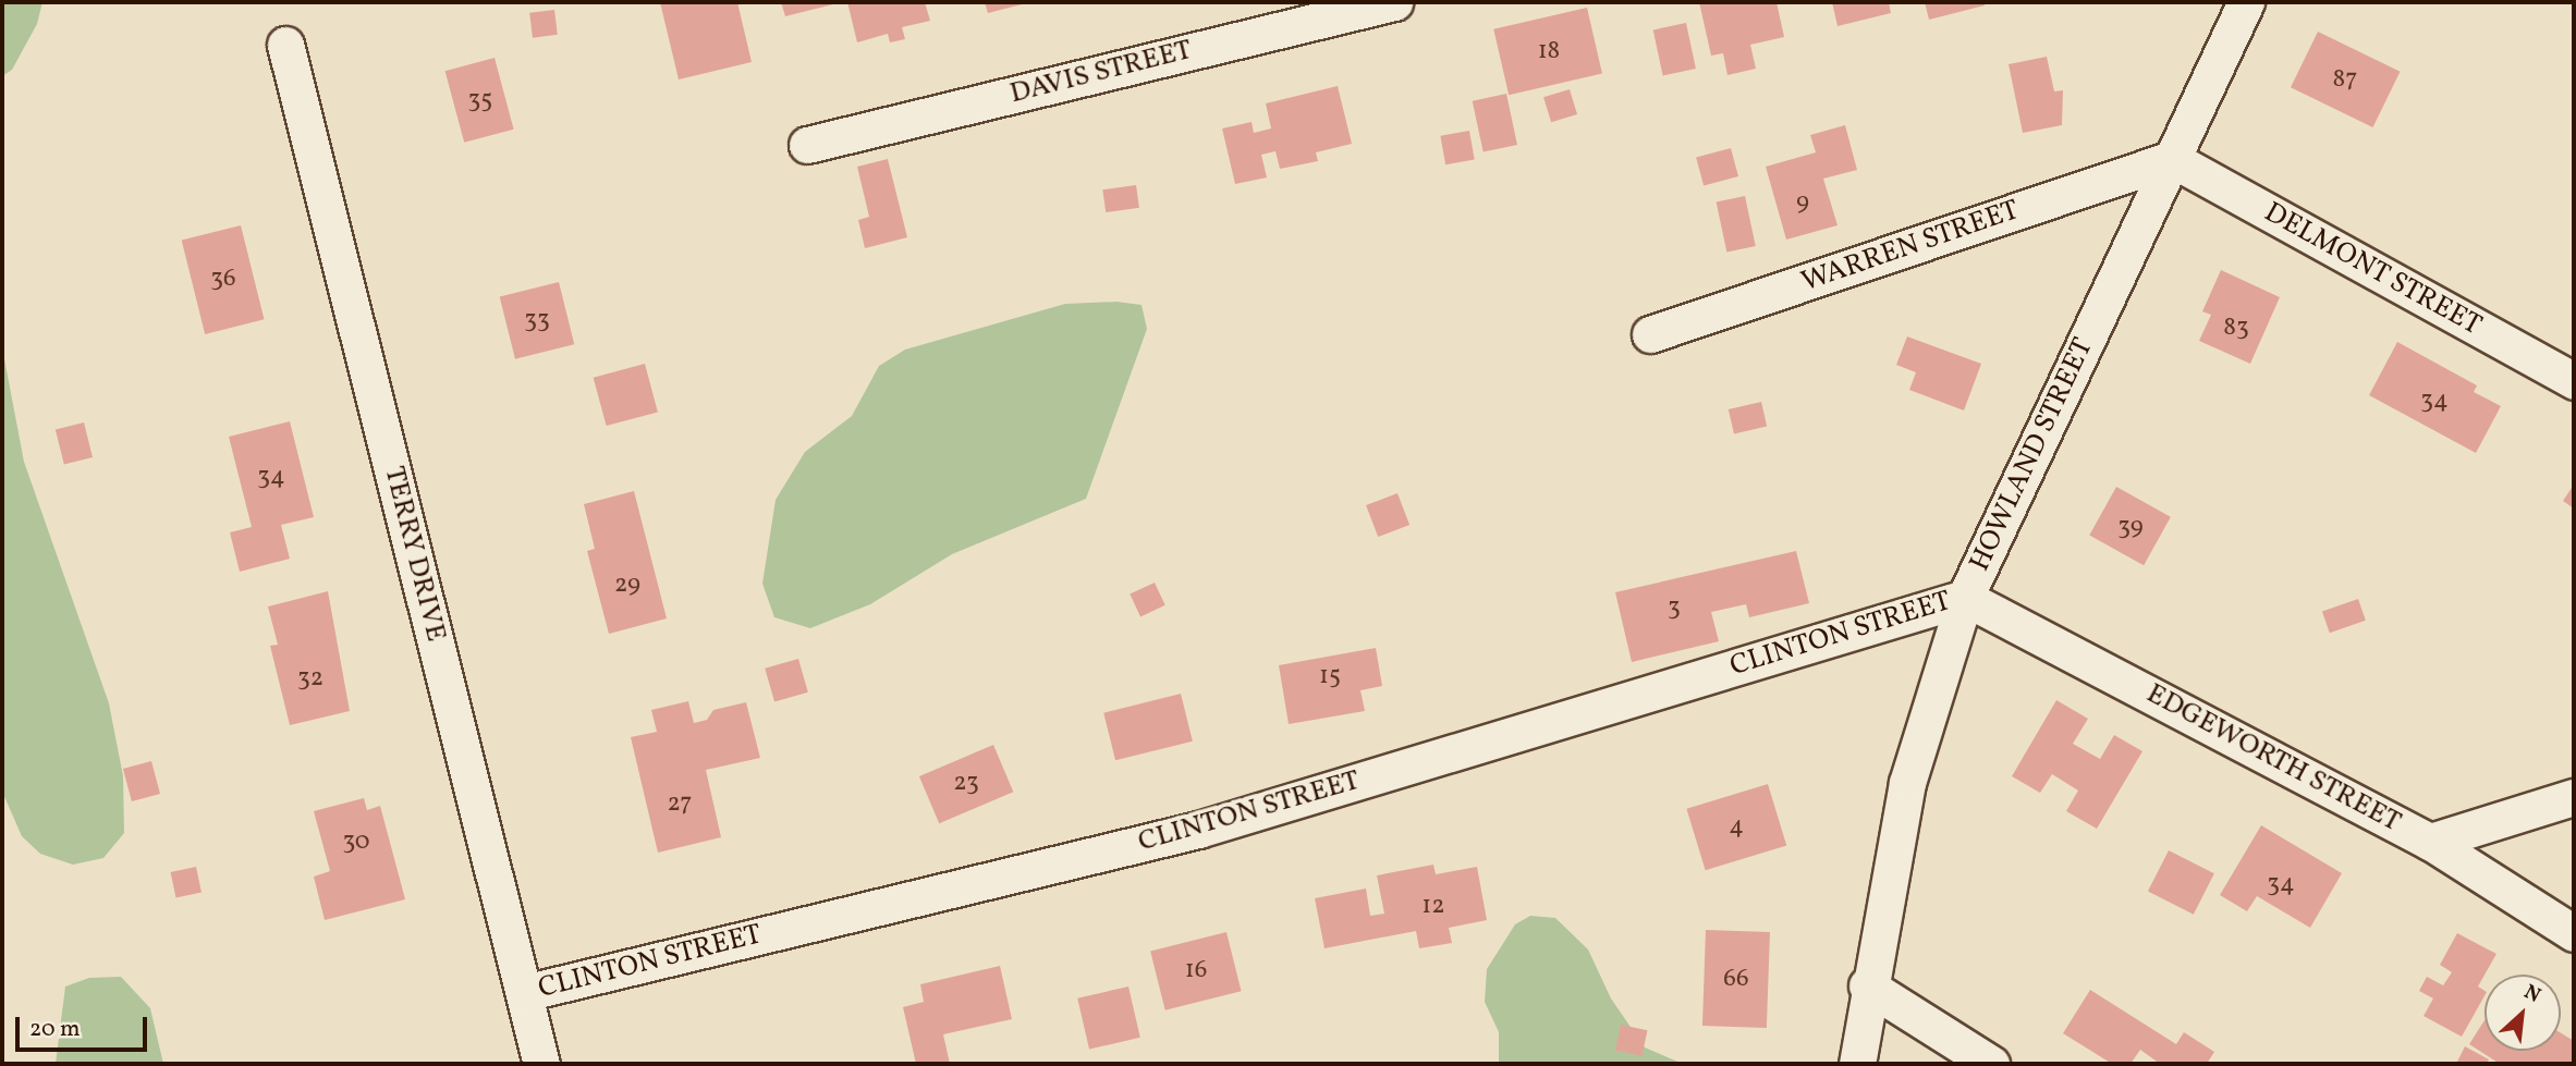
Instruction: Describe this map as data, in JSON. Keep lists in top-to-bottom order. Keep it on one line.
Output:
{"streets":{"street":["DAVIS STREET","WARREN STREET","DELMONT STREET","HOWLAND STREET","TERRY DRIVE","CLINTON STREET","EDGEWORTH STREET"]},"crossings":[["WARREN STREET","DELMONT STREET"],["WARREN STREET","HOWLAND STREET"],["DELMONT STREET","HOWLAND STREET"],["HOWLAND STREET","CLINTON STREET"],["HOWLAND STREET","EDGEWORTH STREET"],["TERRY DRIVE","CLINTON STREET"],["CLINTON STREET","EDGEWORTH STREET"]],"house_numbers":["18","87","35","9","36","33","83","34","34","39","29","3","15","32","23","27","4","30","34","12","16","66"],"scale_bar":"20 m","north":"top right"}
